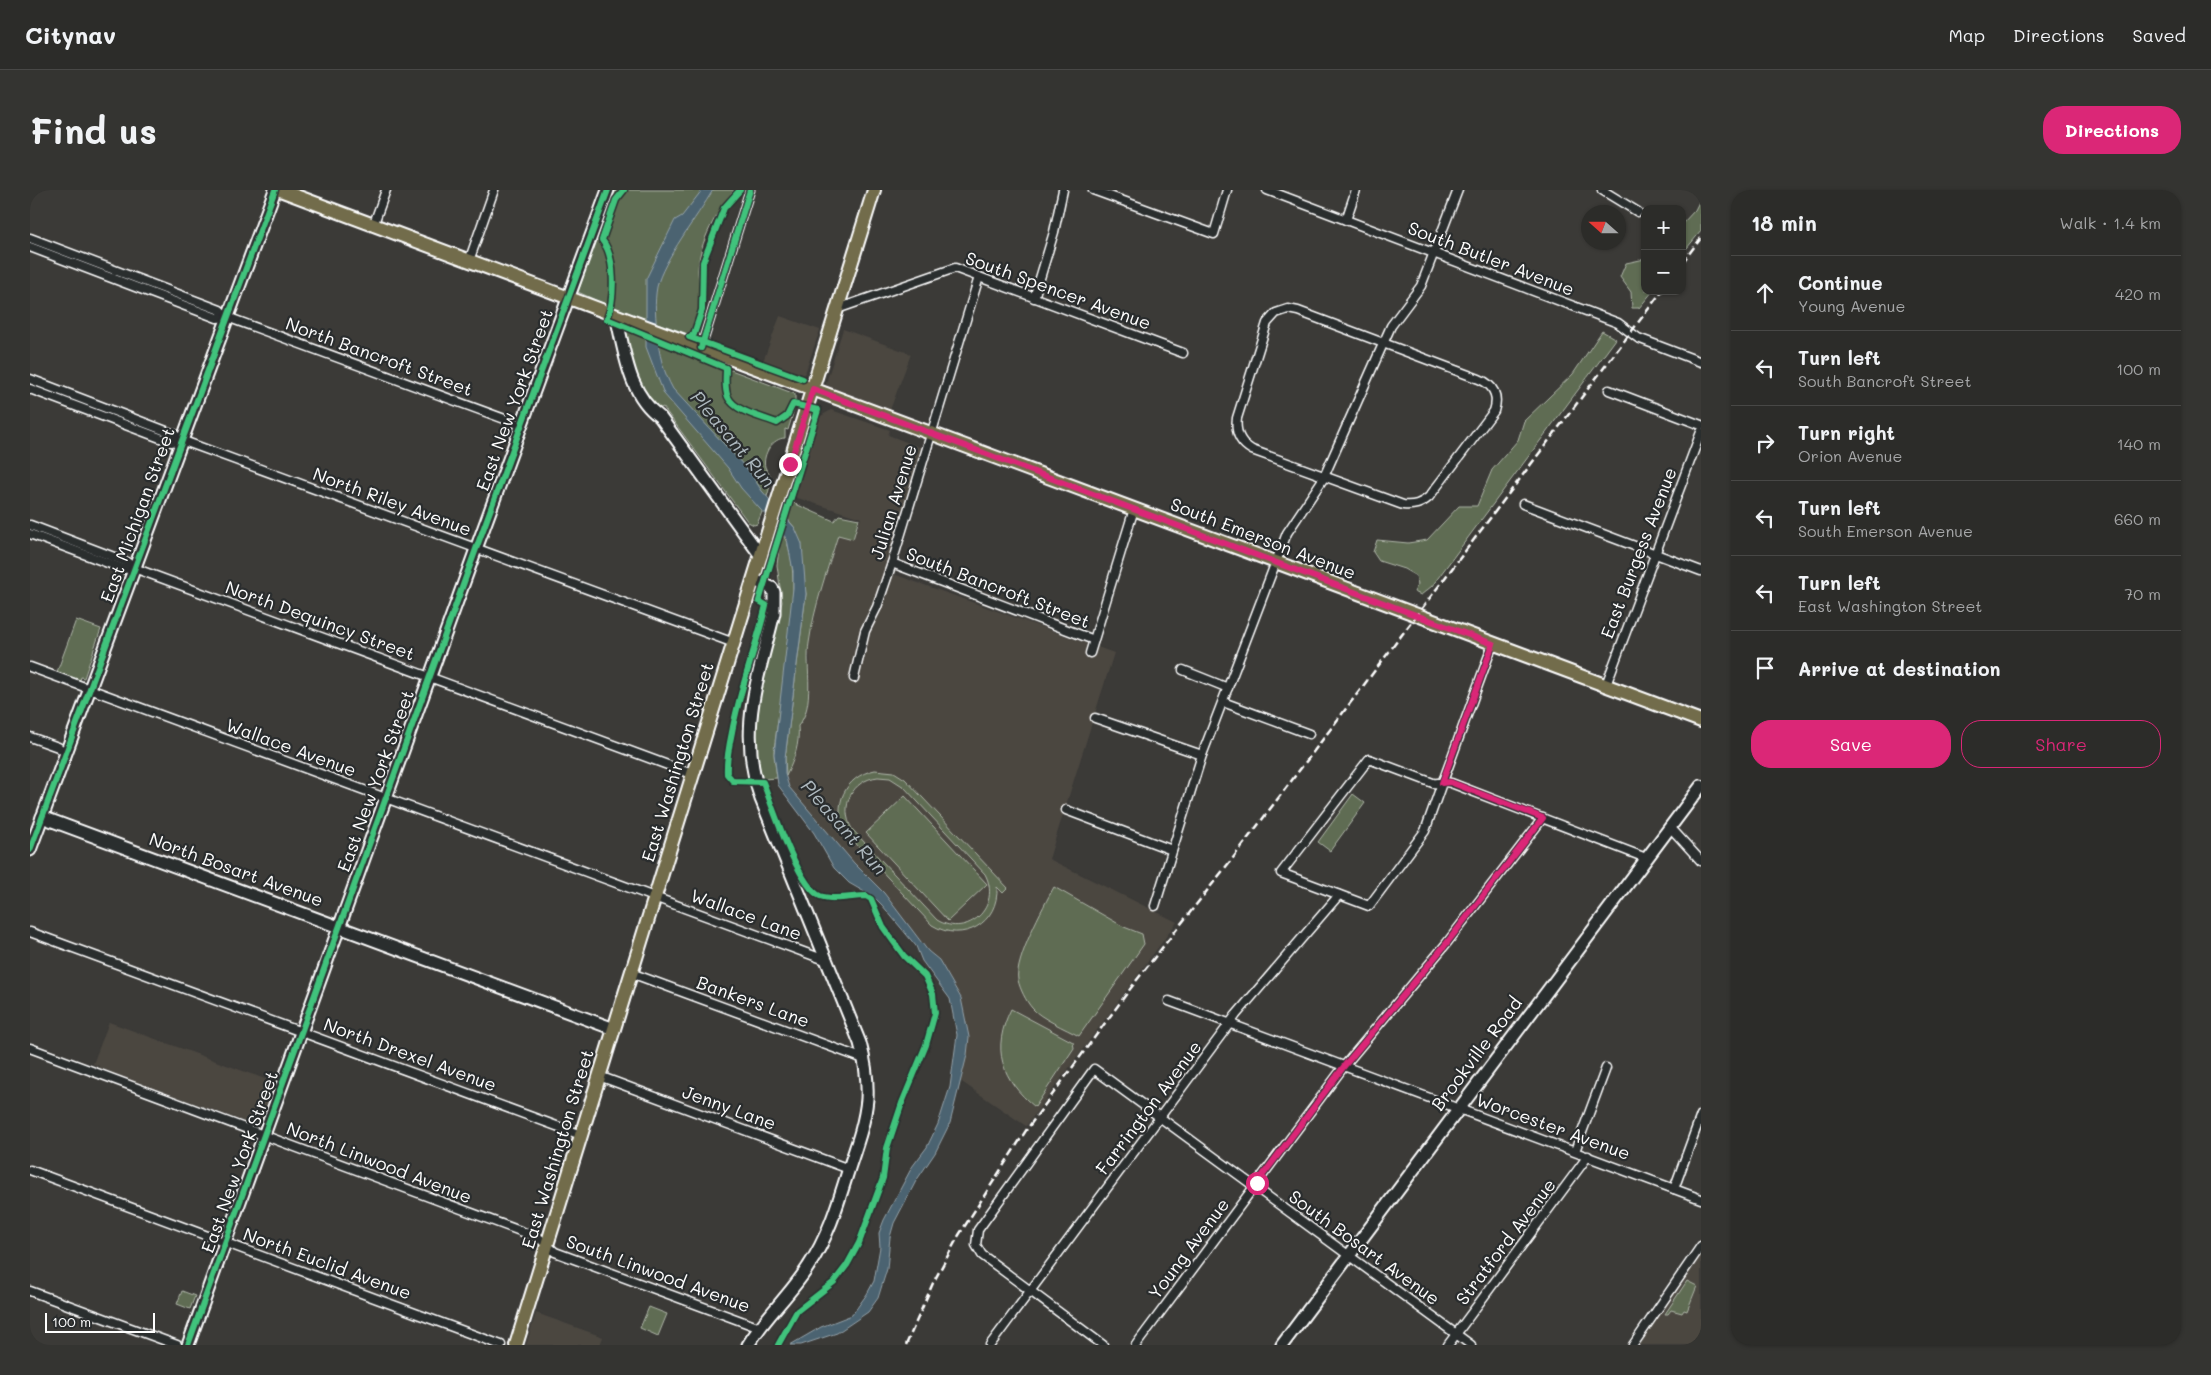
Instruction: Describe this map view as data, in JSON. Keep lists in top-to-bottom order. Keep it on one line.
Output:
{"streets":{"main road":["South Emerson Avenue","East Washington Street"],"street":["South Butler Avenue","South Spencer Avenue","North Bancroft Street","East New York Street","North Riley Avenue","Julian Avenue","East Michigan Street","East Burgess Avenue","South Bancroft Street","North Dequincy Street","Wallace Avenue","North Bosart Avenue","Wallace Lane","Bankers Lane","Brookville Road","North Drexel Avenue","Jenny Lane","Farrington Avenue","Worcester Avenue","North Linwood Avenue","Stratford Avenue","South Bosart Avenue","Young Avenue","North Euclid Avenue","South Linwood Avenue"]},"crossings":[["South Spencer Avenue","Julian Avenue"],["South Spencer Avenue","East Washington Street"],["North Bancroft Street","East New York Street"],["North Bancroft Street","East Michigan Street"],["East New York Street","North Riley Avenue"],["East New York Street","South Emerson Avenue"],["East New York Street","North Dequincy Street"],["East New York Street","Wallace Avenue"],["East New York Street","North Bosart Avenue"],["East New York Street","North Drexel Avenue"],["East New York Street","North Linwood Avenue"],["East New York Street","North Euclid Avenue"],["North Riley Avenue","East Michigan Street"],["North Riley Avenue","East Washington Street"],["Julian Avenue","South Emerson Avenue"],["Julian Avenue","South Bancroft Street"],["East Michigan Street","North Dequincy Street"],["East Michigan Street","Wallace Avenue"],["East Michigan Street","North Bosart Avenue"],["South Emerson Avenue","East Burgess Avenue"],["South Emerson Avenue","East Washington Street"],["North Dequincy Street","East Washington Street"],["Wallace Avenue","East Washington Street"],["Wallace Avenue","Wallace Lane"],["East Washington Street","North Bosart Avenue"],["East Washington Street","Wallace Lane"],["East Washington Street","Bankers Lane"],["East Washington Street","North Drexel Avenue"],["East Washington Street","Jenny Lane"],["East Washington Street","North Linwood Avenue"],["East Washington Street","South Linwood Avenue"],["Brookville Road","Worcester Avenue"],["Brookville Road","South Bosart Avenue"],["Farrington Avenue","Worcester Avenue"],["Farrington Avenue","South Bosart Avenue"],["Worcester Avenue","Stratford Avenue"],["Worcester Avenue","Young Avenue"],["North Linwood Avenue","South Linwood Avenue"],["Stratford Avenue","South Bosart Avenue"],["South Bosart Avenue","Young Avenue"]],"water":["Pleasant Run"],"scale_bar":"100 m","north":"left","page":{"header":"Citynav","nav":["Map","Directions","Saved"],"buttons":["Directions",["Save","Share"]],"title":"Find us","heading":["18 min","Walk · 1.4 km"],"map_buttons":["+","−"],"list":[["Continue","Young Avenue","420 m"],["Turn left","South Bancroft Street","100 m"],["Turn right","Orion Avenue","140 m"],["Turn left","South Emerson Avenue","660 m"],["Turn left","East Washington Street","70 m"],"Arrive at destination"],"scale":"100 m"}}
